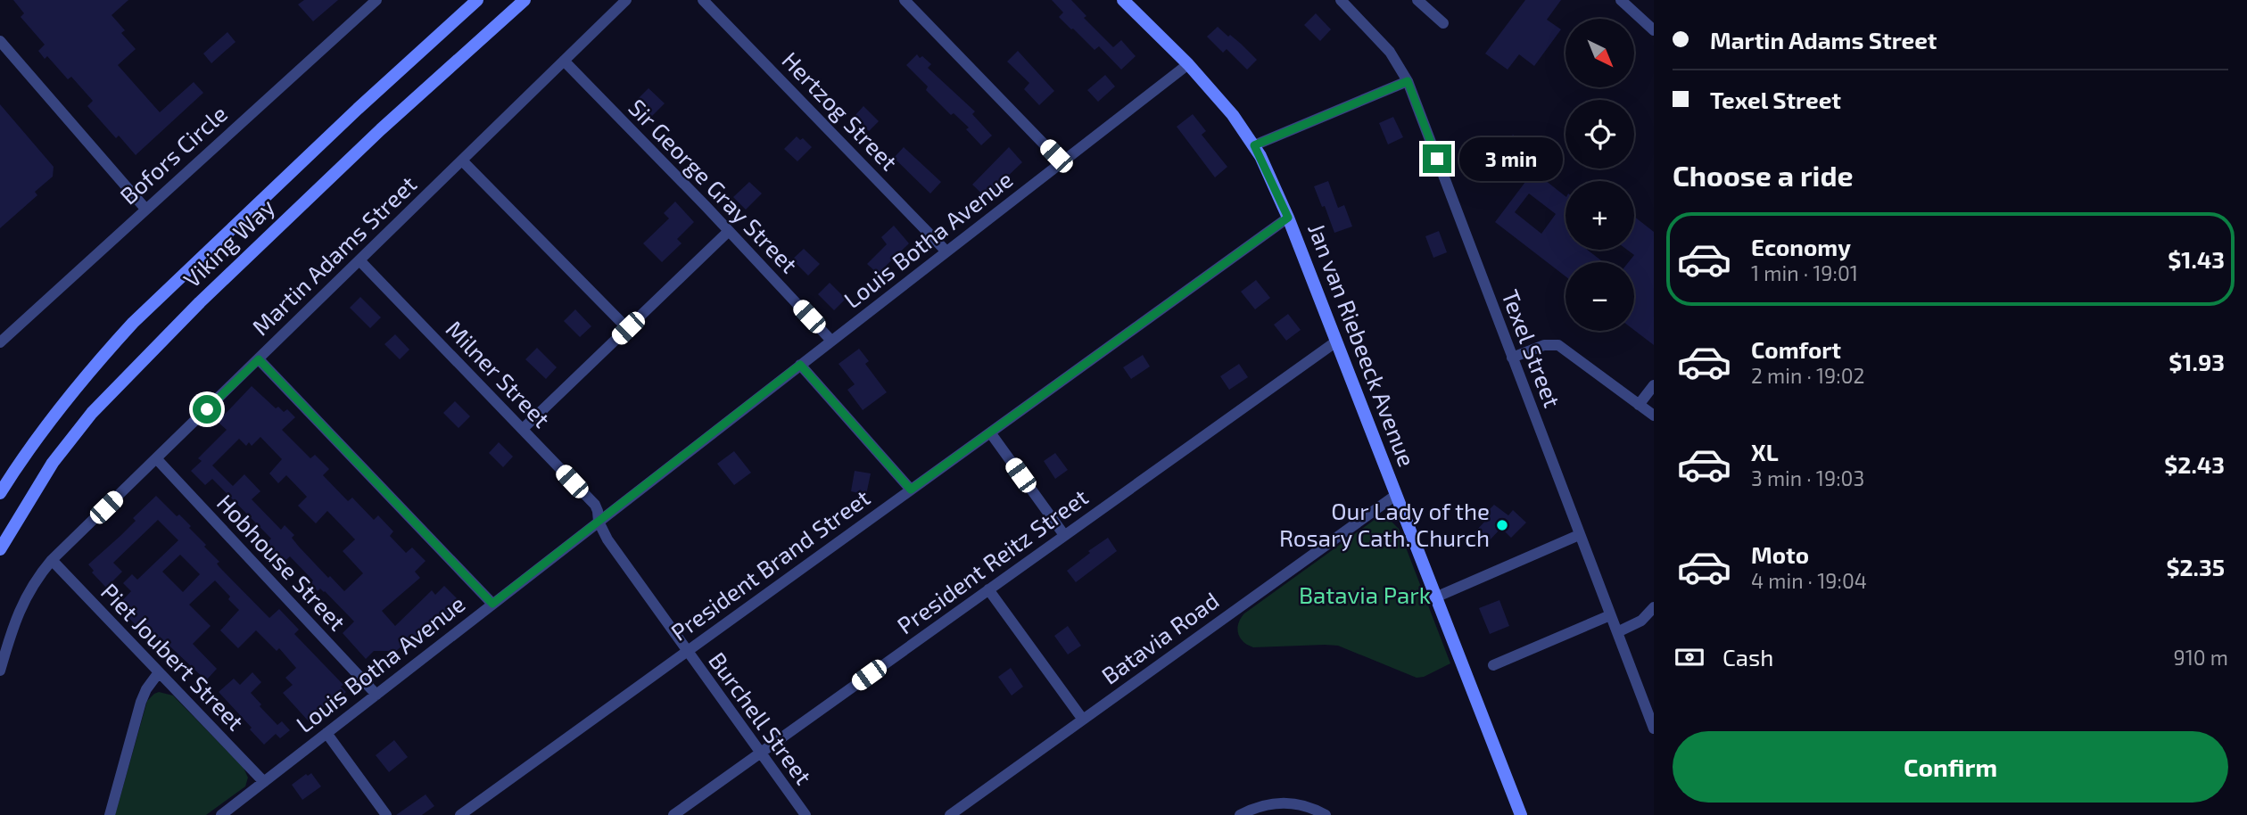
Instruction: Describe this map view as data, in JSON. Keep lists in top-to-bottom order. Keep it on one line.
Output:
{"streets":{"main road":["Viking Way","Jan van Riebeeck Avenue"],"street":["Hertzog Street","Bofors Circle","Sir George Gray Street","Louis Botha Avenue","Martin Adams Street","Texel Street","Milner Street","President Reitz Street","Hobhouse Street","President Brand Street","Batavia Road","Piet Joubert Street","Burchell Street"]},"crossings":[["Hertzog Street","Louis Botha Avenue"],["Sir George Gray Street","Louis Botha Avenue"],["Sir George Gray Street","Martin Adams Street"],["Louis Botha Avenue","Jan van Riebeeck Avenue"],["Louis Botha Avenue","Milner Street"],["Louis Botha Avenue","Hobhouse Street"],["Louis Botha Avenue","Piet Joubert Street"],["Louis Botha Avenue","Burchell Street"],["Martin Adams Street","Milner Street"],["Martin Adams Street","Hobhouse Street"],["Martin Adams Street","Piet Joubert Street"],["Jan van Riebeeck Avenue","President Reitz Street"],["Jan van Riebeeck Avenue","President Brand Street"],["Jan van Riebeeck Avenue","Batavia Road"],["Milner Street","Burchell Street"],["President Reitz Street","Burchell Street"],["President Brand Street","Burchell Street"]],"parks":["Batavia Park"],"places":["Our Lady of the Rosary Cath. Church"],"north":"bottom right","page":{"banner":["Martin Adams Street","Texel Street"],"map_buttons":["+","−"],"bubble":"3 min","heading":"Choose a ride","list":[{"name":"Economy","note":"1 min · 19:01","value":"$1.43"},{"name":"Comfort","note":"2 min · 19:02","value":"$1.93"},{"name":"XL","note":"3 min · 19:03","value":"$2.43"},{"name":"Moto","note":"4 min · 19:04","value":"$2.35"}],"pay":["Cash","910 m"],"buttons":"Confirm"}}
